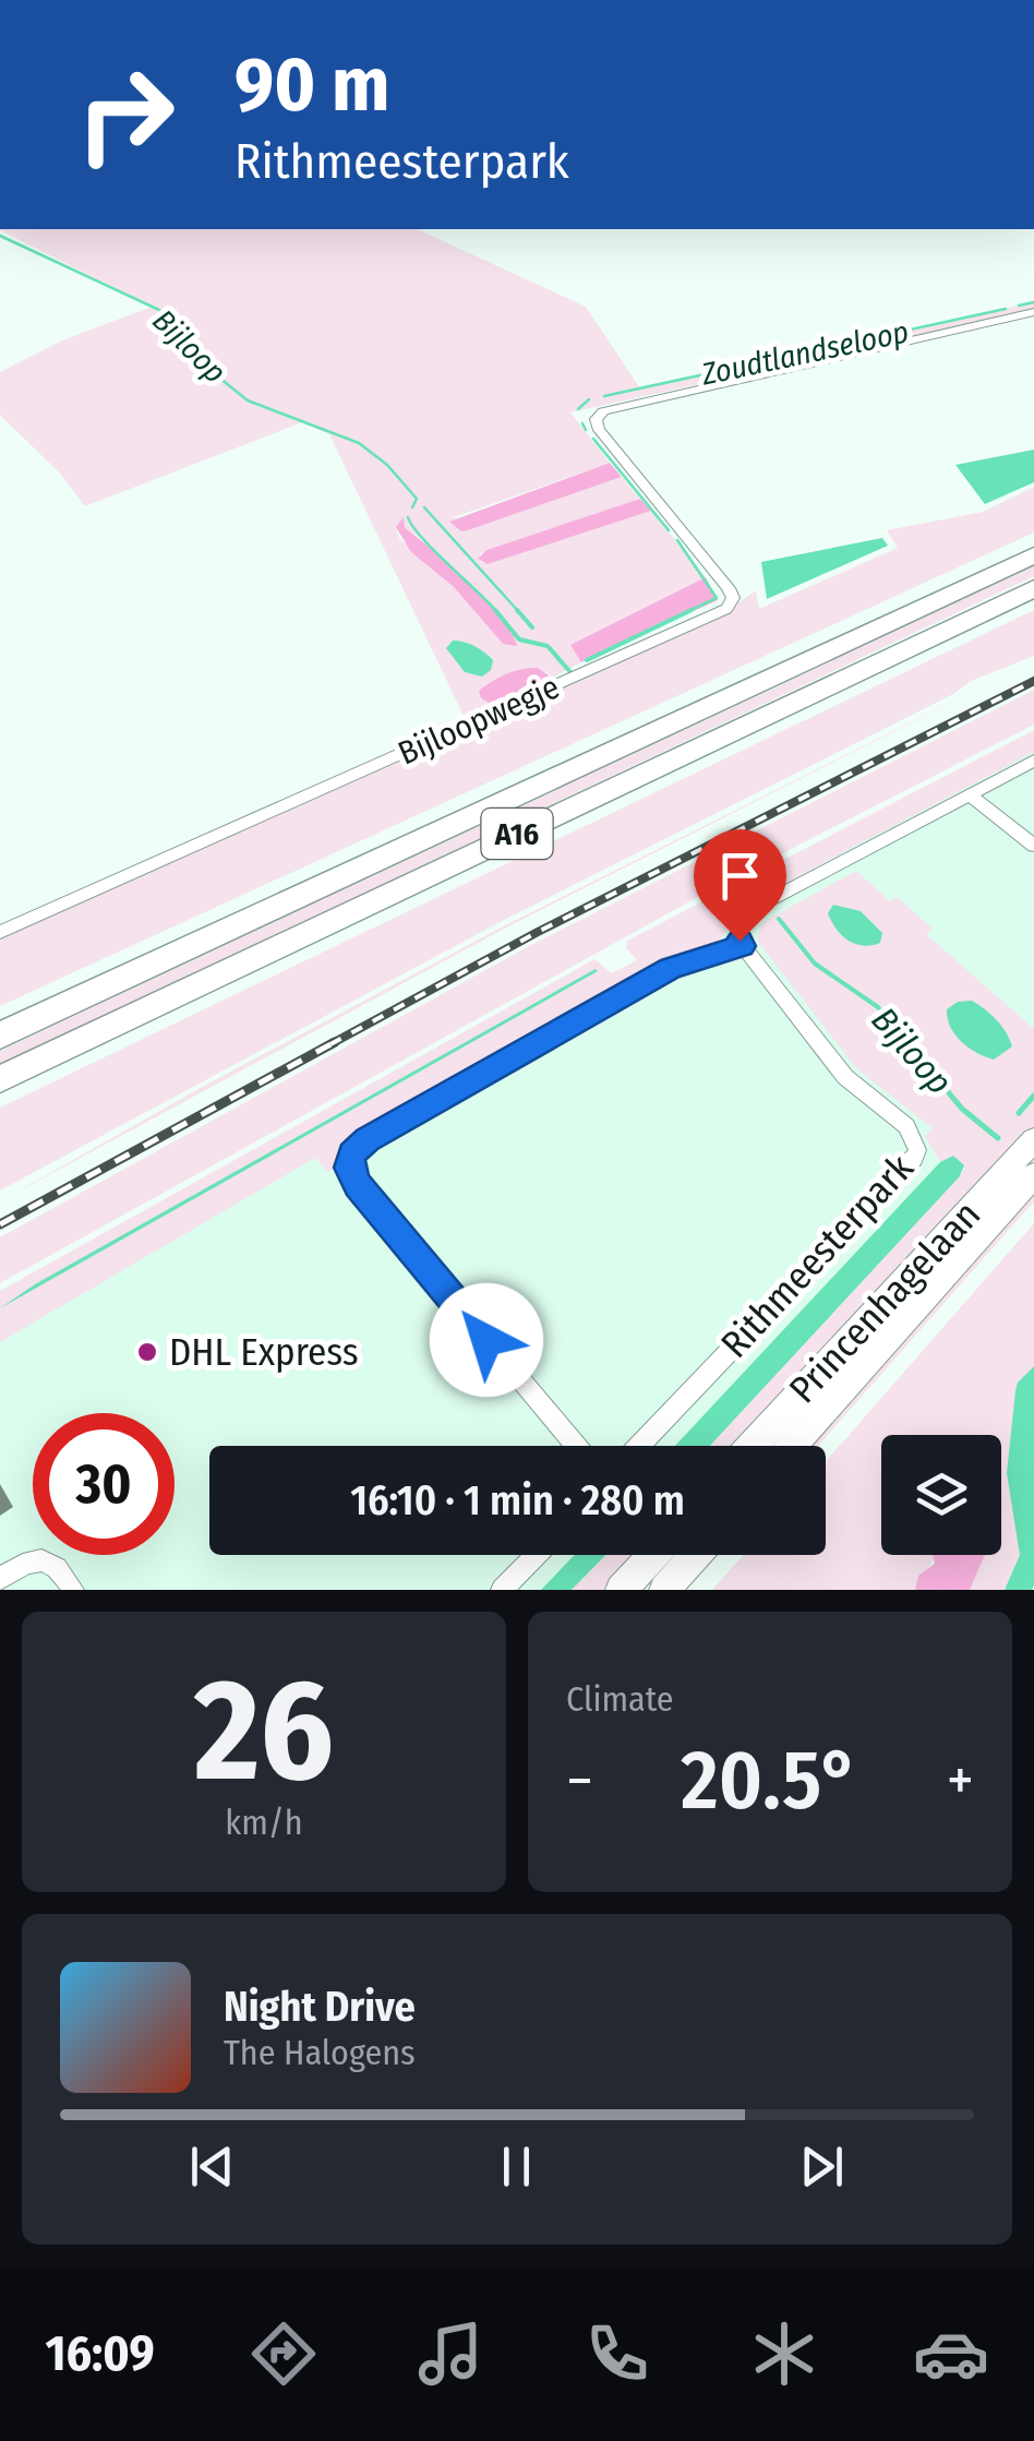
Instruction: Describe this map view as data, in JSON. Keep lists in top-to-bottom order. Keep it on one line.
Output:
{"streets":{"highway":["A16"],"main road":["Princenhagelaan"],"street":["Bijloopwegje","Rithmeesterpark"]},"water":["Bijloop","Zoudtlandseloop"],"places":["DHL Express"],"page":{"turn":["90 m","Rithmeesterpark"],"limit":"30","trip":"16:10 · 1 min · 280 m","tile":[["26","km/h"],"Climate"],"heat":["−","20.5°","+"],"song":["Night Drive","The Halogens"],"tabs":"16:09"}}
